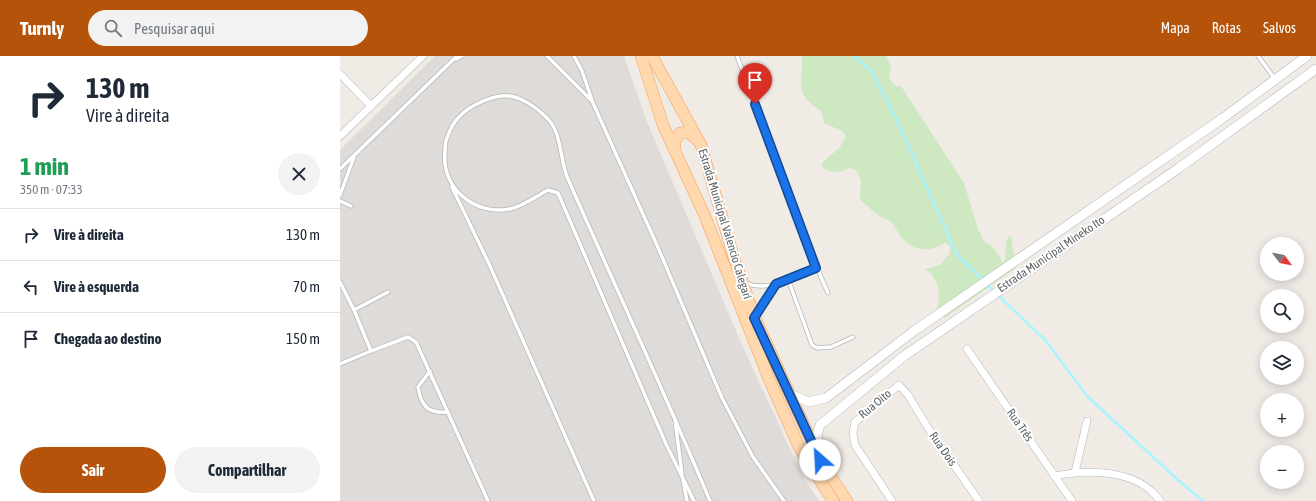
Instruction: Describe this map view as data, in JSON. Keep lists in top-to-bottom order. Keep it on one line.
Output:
{"streets":{"main road":["Estrada Municipal Valencio Calegari"],"street":["Estrada Municipal Mineko Ito","Rua Oito","Rua Três","Rua Dois"]},"crossings":[["Estrada Municipal Valencio Calegari","Estrada Municipal Mineko Ito"],["Rua Oito","Rua Dois"]],"north":"bottom right","page":{"header":"Turnly","search":"Pesquisar aqui","nav":["Mapa","Rotas","Salvos"],"turn":["130 m","Vire à direita"],"heading":["1 min","350 m · 07:33"],"list":[{"name":"Vire à direita","value":"130 m"},{"name":"Vire à esquerda","value":"70 m"},{"name":"Chegada ao destino","value":"150 m"}],"map_buttons":["+","−"],"buttons":["Sair","Compartilhar"]}}
